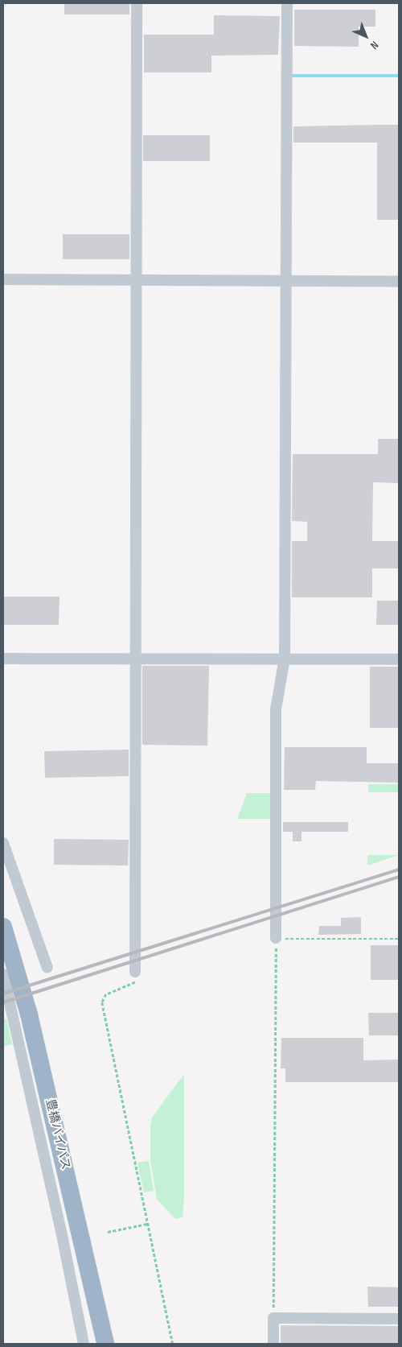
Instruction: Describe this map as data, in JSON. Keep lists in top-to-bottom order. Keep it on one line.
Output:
{"streets":{"highway":["豊橋バイパス"]},"north":"bottom right"}
